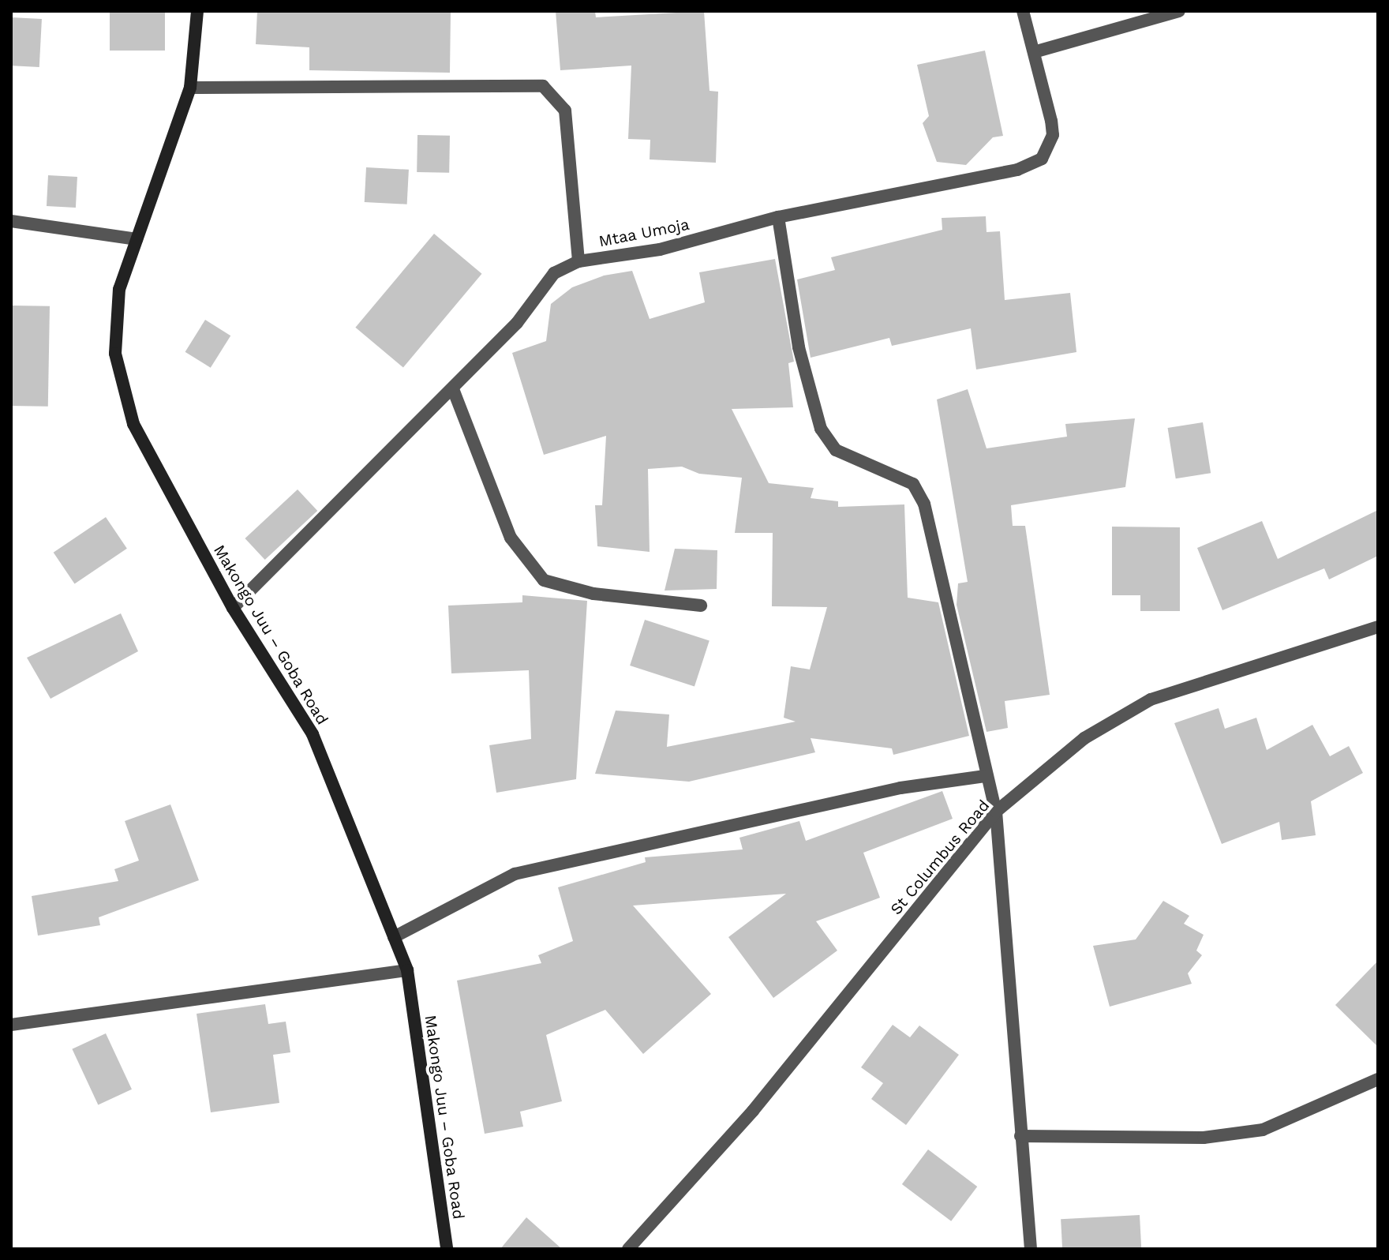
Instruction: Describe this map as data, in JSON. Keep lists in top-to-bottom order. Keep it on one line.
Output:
{"streets":{"street":["Mtaa Umoja","Makongo Juu – Goba Road","St Columbus Road"]},"crossings":[["Mtaa Umoja","Makongo Juu – Goba Road"]]}
